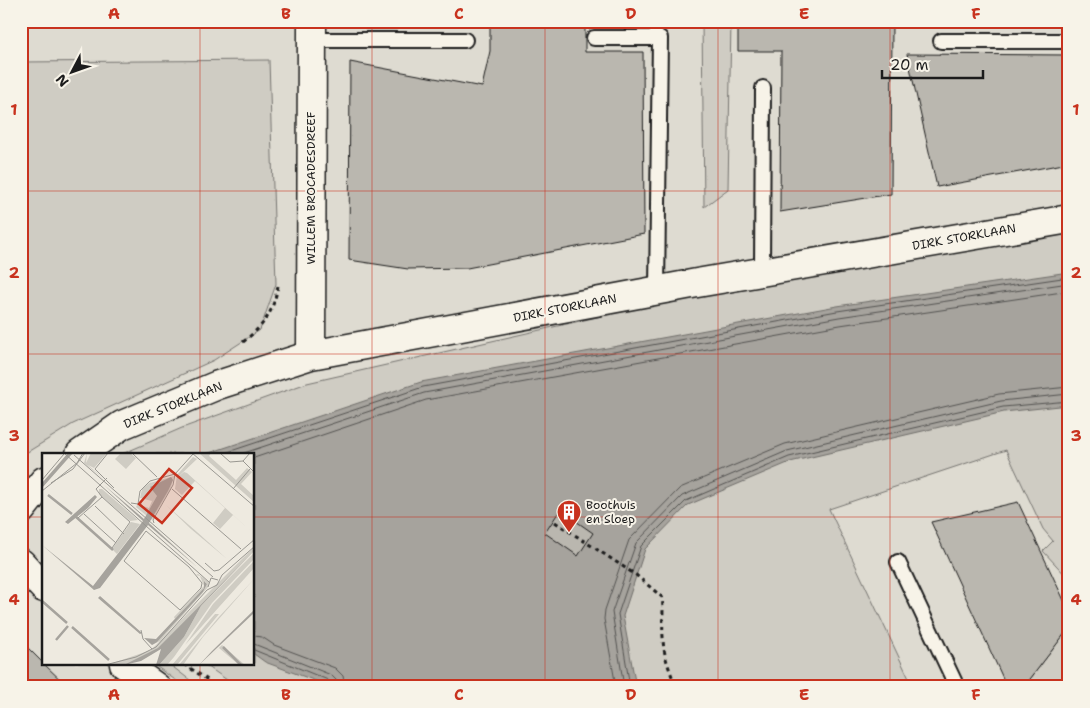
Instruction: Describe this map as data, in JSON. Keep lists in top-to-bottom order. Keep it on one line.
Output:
{"streets":{"street":["WILLEM BROCADESDREEF","DIRK STORKLAAN"]},"crossings":[["WILLEM BROCADESDREEF","DIRK STORKLAAN"]],"places":{"building":["Boothuis en Sloep"]},"scale_bar":"20 m","north":"bottom left","grid":{"columns":["A","B","C","D","E","F"],"rows":["1","2","3","4"]}}
